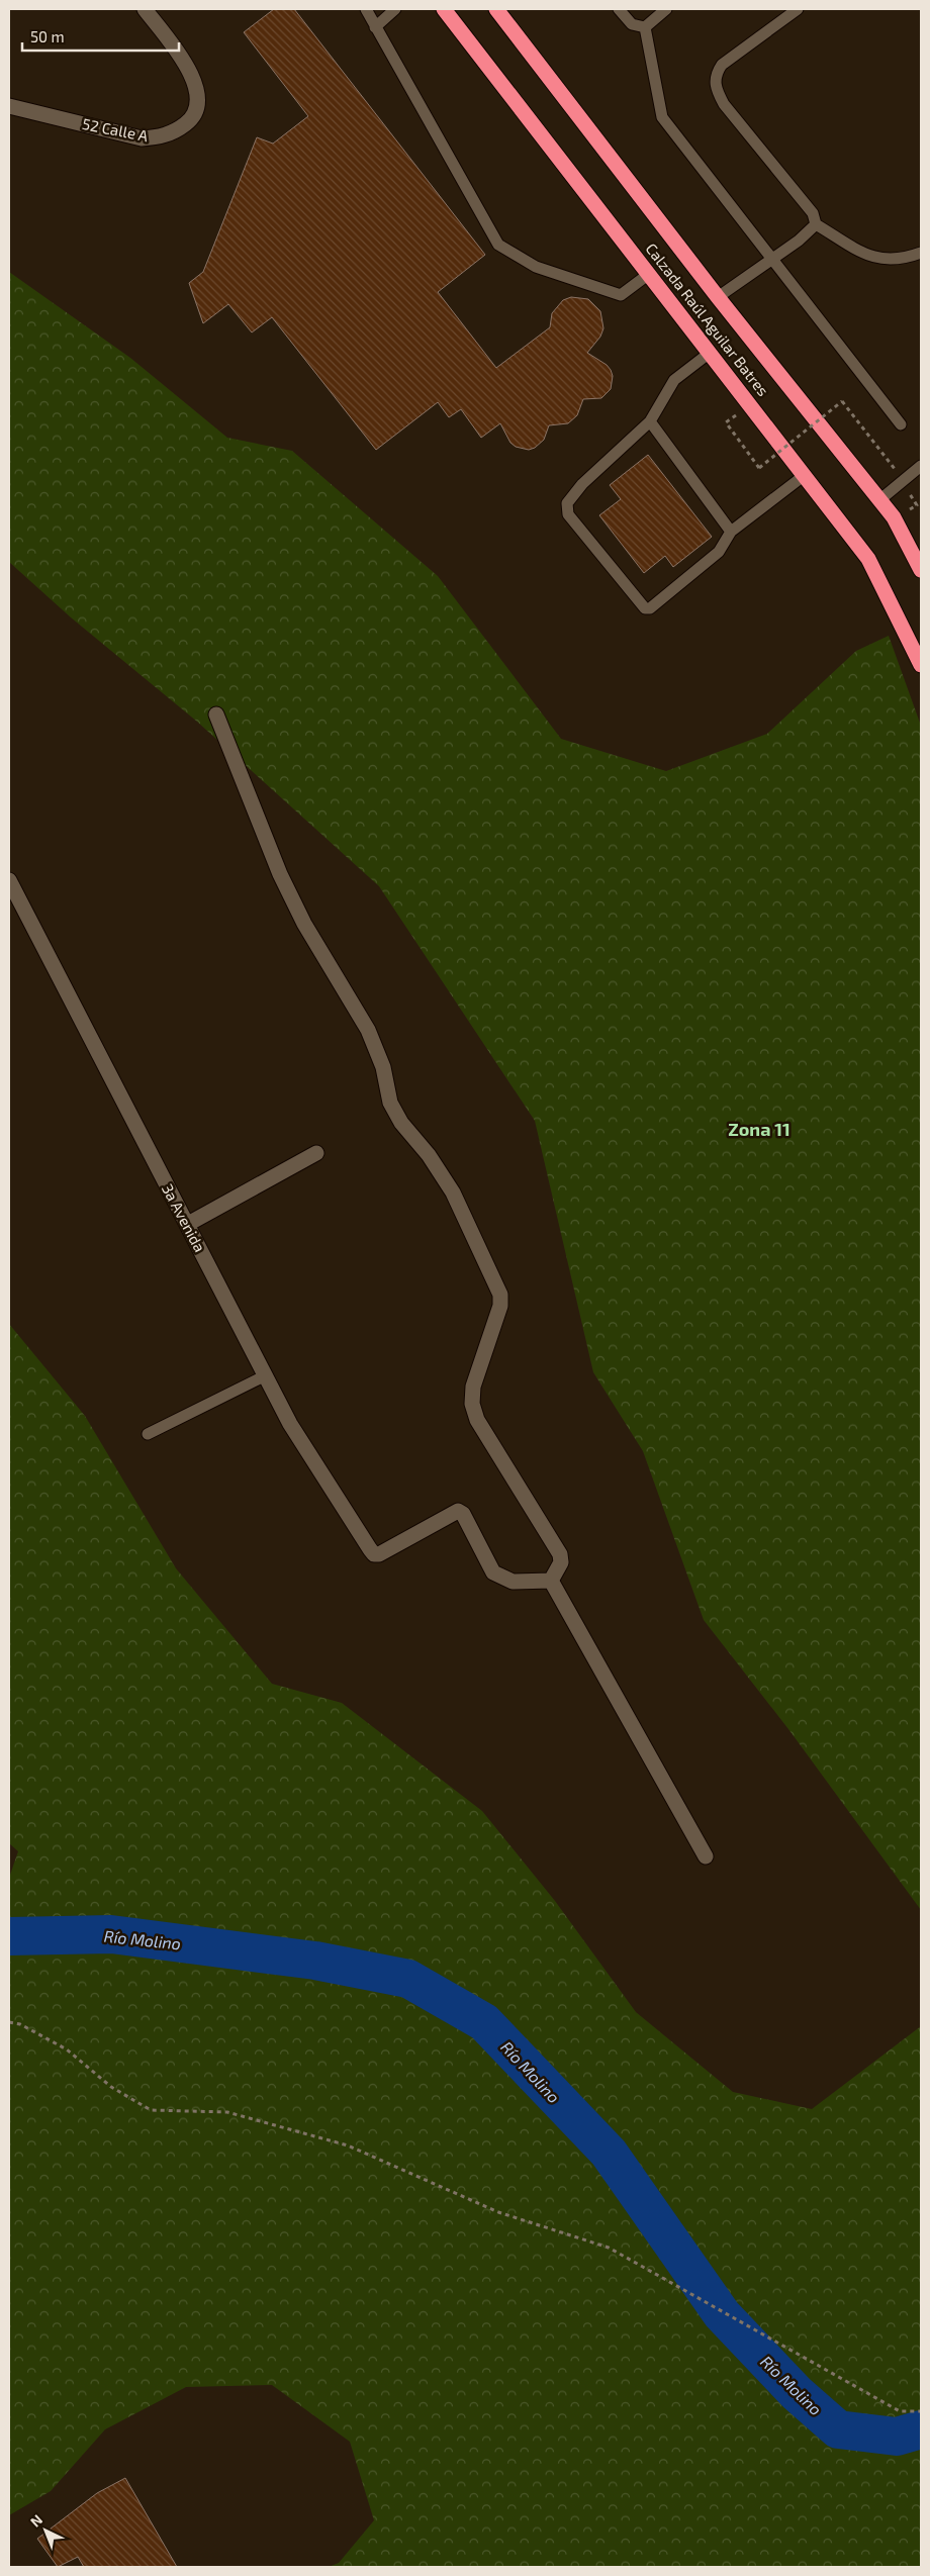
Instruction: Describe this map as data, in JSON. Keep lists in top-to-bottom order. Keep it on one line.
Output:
{"streets":{"highway":["Calzada Raúl Aguilar Batres"],"street":["52 Calle A","3a Avenida"]},"districts":["Zona 11"],"water":["Río Molino"],"scale_bar":"50 m","north":"top left"}
